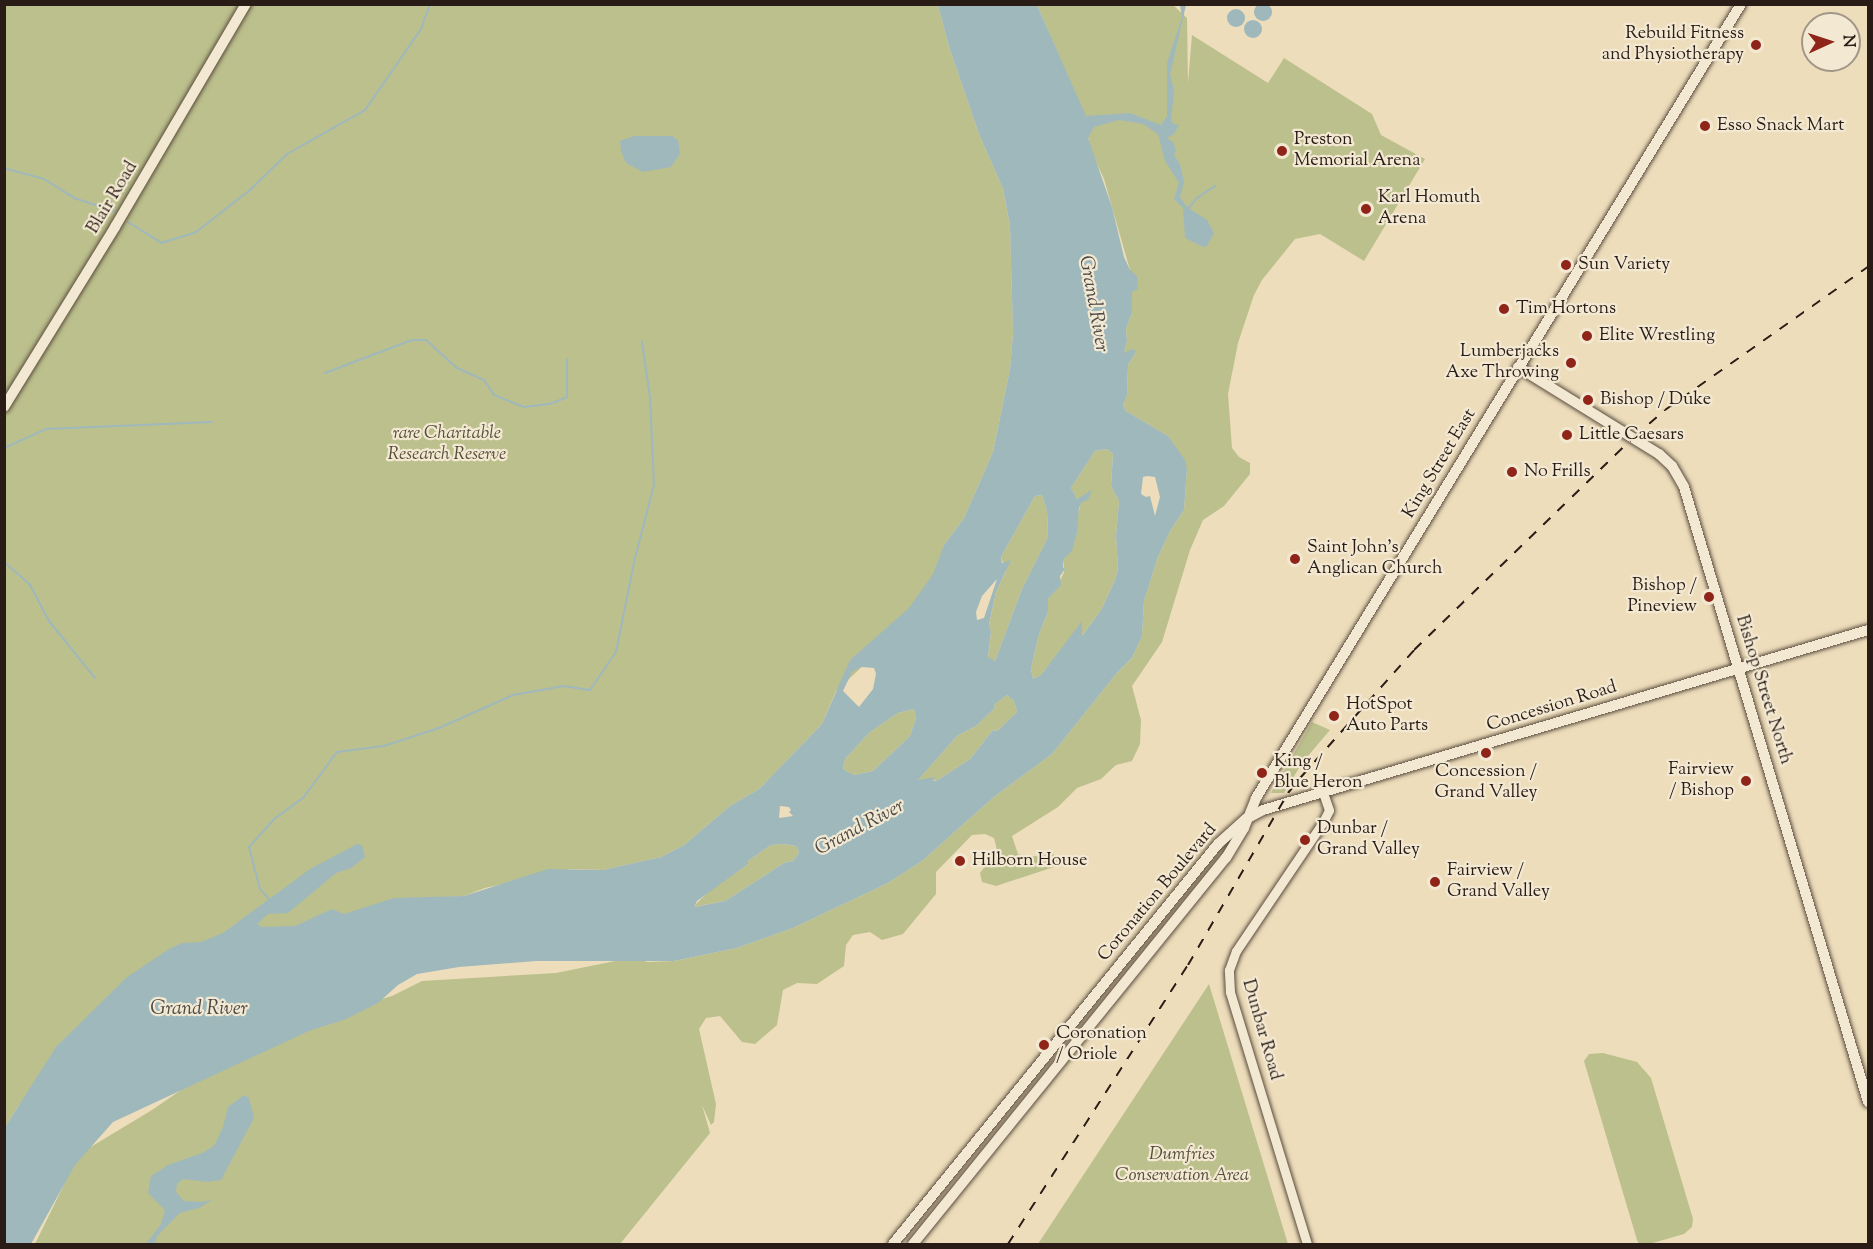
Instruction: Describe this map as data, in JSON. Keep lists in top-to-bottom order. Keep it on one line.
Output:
{"streets":{"main road":["Blair Road","King Street East","Bishop Street North","Concession Road","Coronation Boulevard"],"street":["Dunbar Road"]},"crossings":[["King Street East","Bishop Street North"],["King Street East","Concession Road"],["King Street East","Coronation Boulevard"],["Bishop Street North","Concession Road"],["Concession Road","Coronation Boulevard"],["Concession Road","Dunbar Road"]],"water":["Grand River"],"parks":["rare Charitable Research Reserve","Dumfries Conservation Area"],"places":["Rebuild Fitness and Physiotherapy","Esso Snack Mart","Preston Memorial Arena","Karl Homuth Arena","Sun Variety","Tim Hortons","Elite Wrestling","Lumberjacks Axe Throwing","Bishop / Duke","Little Caesars","No Frills","Saint John's Anglican Church","Bishop / Pineview","HotSpot Auto Parts","Concession / Grand Valley","King / Blue Heron","Fairview / Bishop","Dunbar / Grand Valley","Hilborn House","Fairview / Grand Valley","Coronation / Oriole"],"north":"right"}
